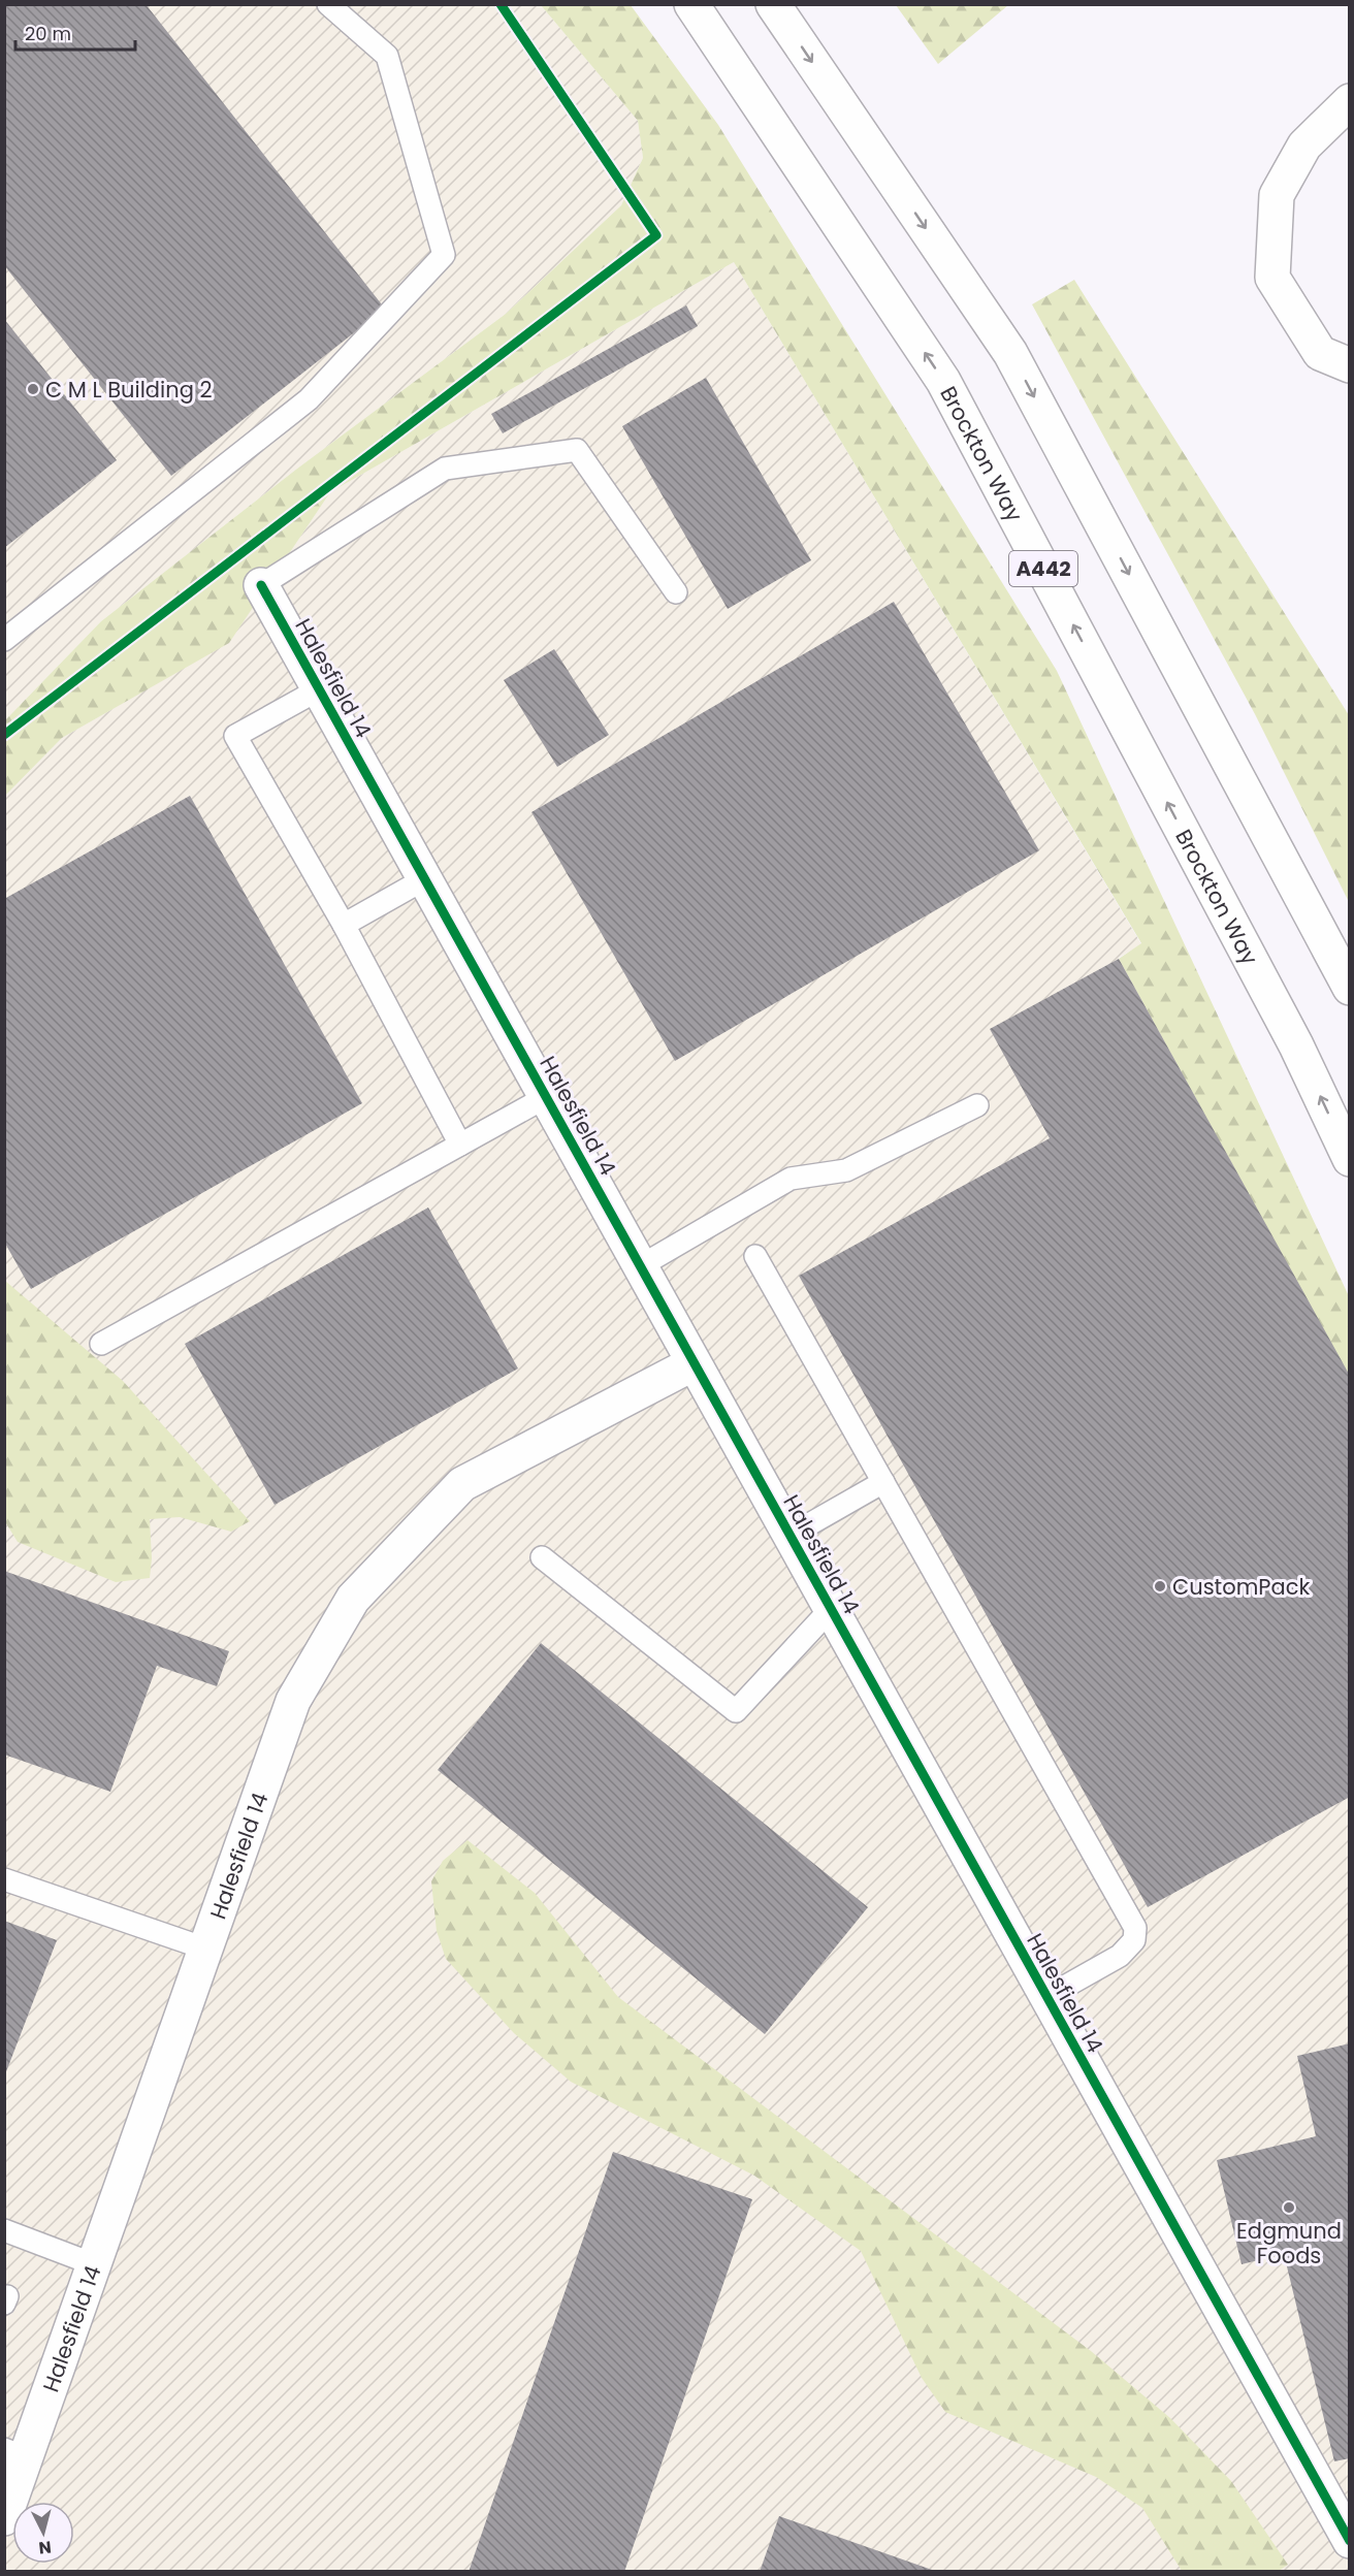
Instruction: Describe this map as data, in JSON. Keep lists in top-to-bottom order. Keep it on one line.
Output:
{"streets":{"main road":["Brockton Way","A442","Halesfield 14"]},"places":["C M L Building 2","CustomPack","Edgmund Foods"],"scale_bar":"20 m","north":"bottom"}
